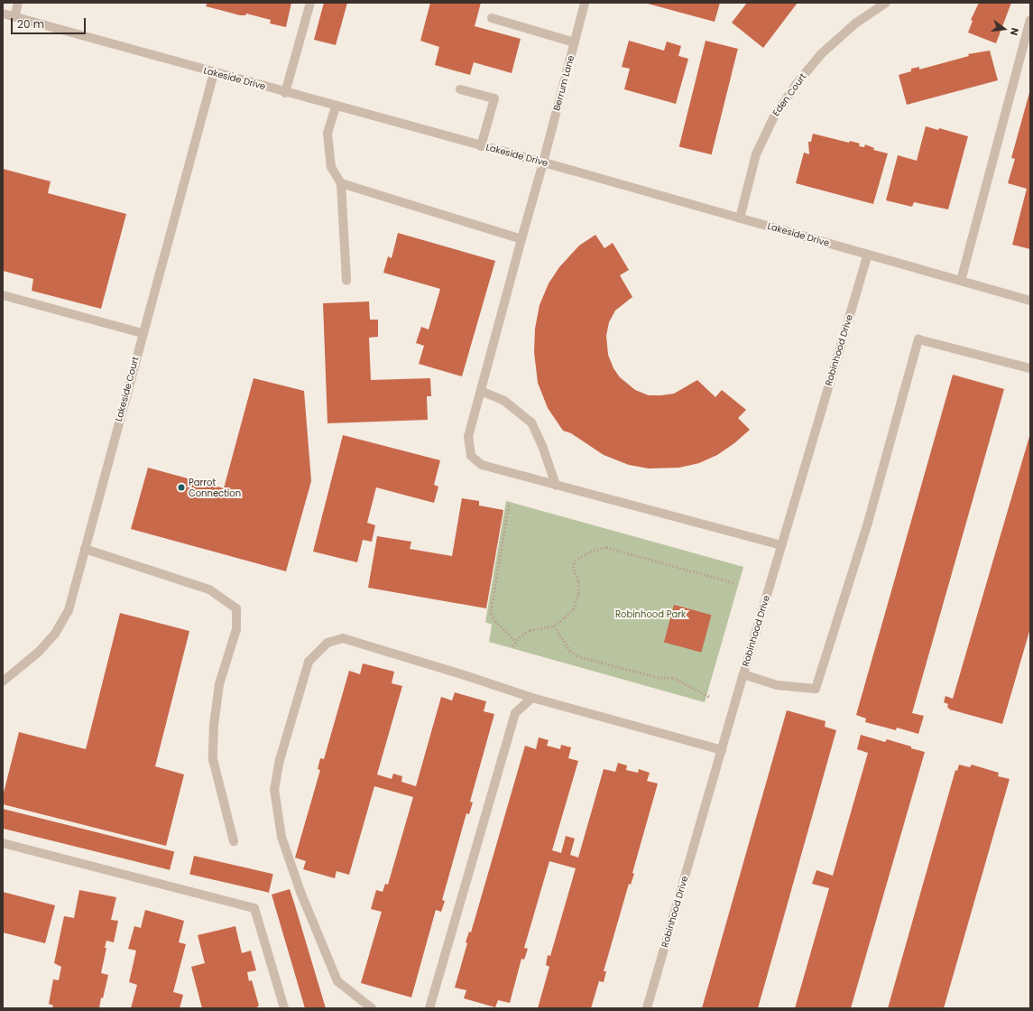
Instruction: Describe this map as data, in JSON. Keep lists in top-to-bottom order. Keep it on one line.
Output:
{"streets":{"street":["Lakeside Drive","Berrum Lane","Eden Court","Robinhood Drive","Lakeside Court"]},"crossings":[["Lakeside Drive","Berrum Lane"],["Lakeside Drive","Eden Court"],["Lakeside Drive","Robinhood Drive"],["Lakeside Drive","Lakeside Court"],["Berrum Lane","Robinhood Drive"]],"parks":["Robinhood Park"],"places":["Parrot Connection"],"scale_bar":"20 m","north":"right"}
